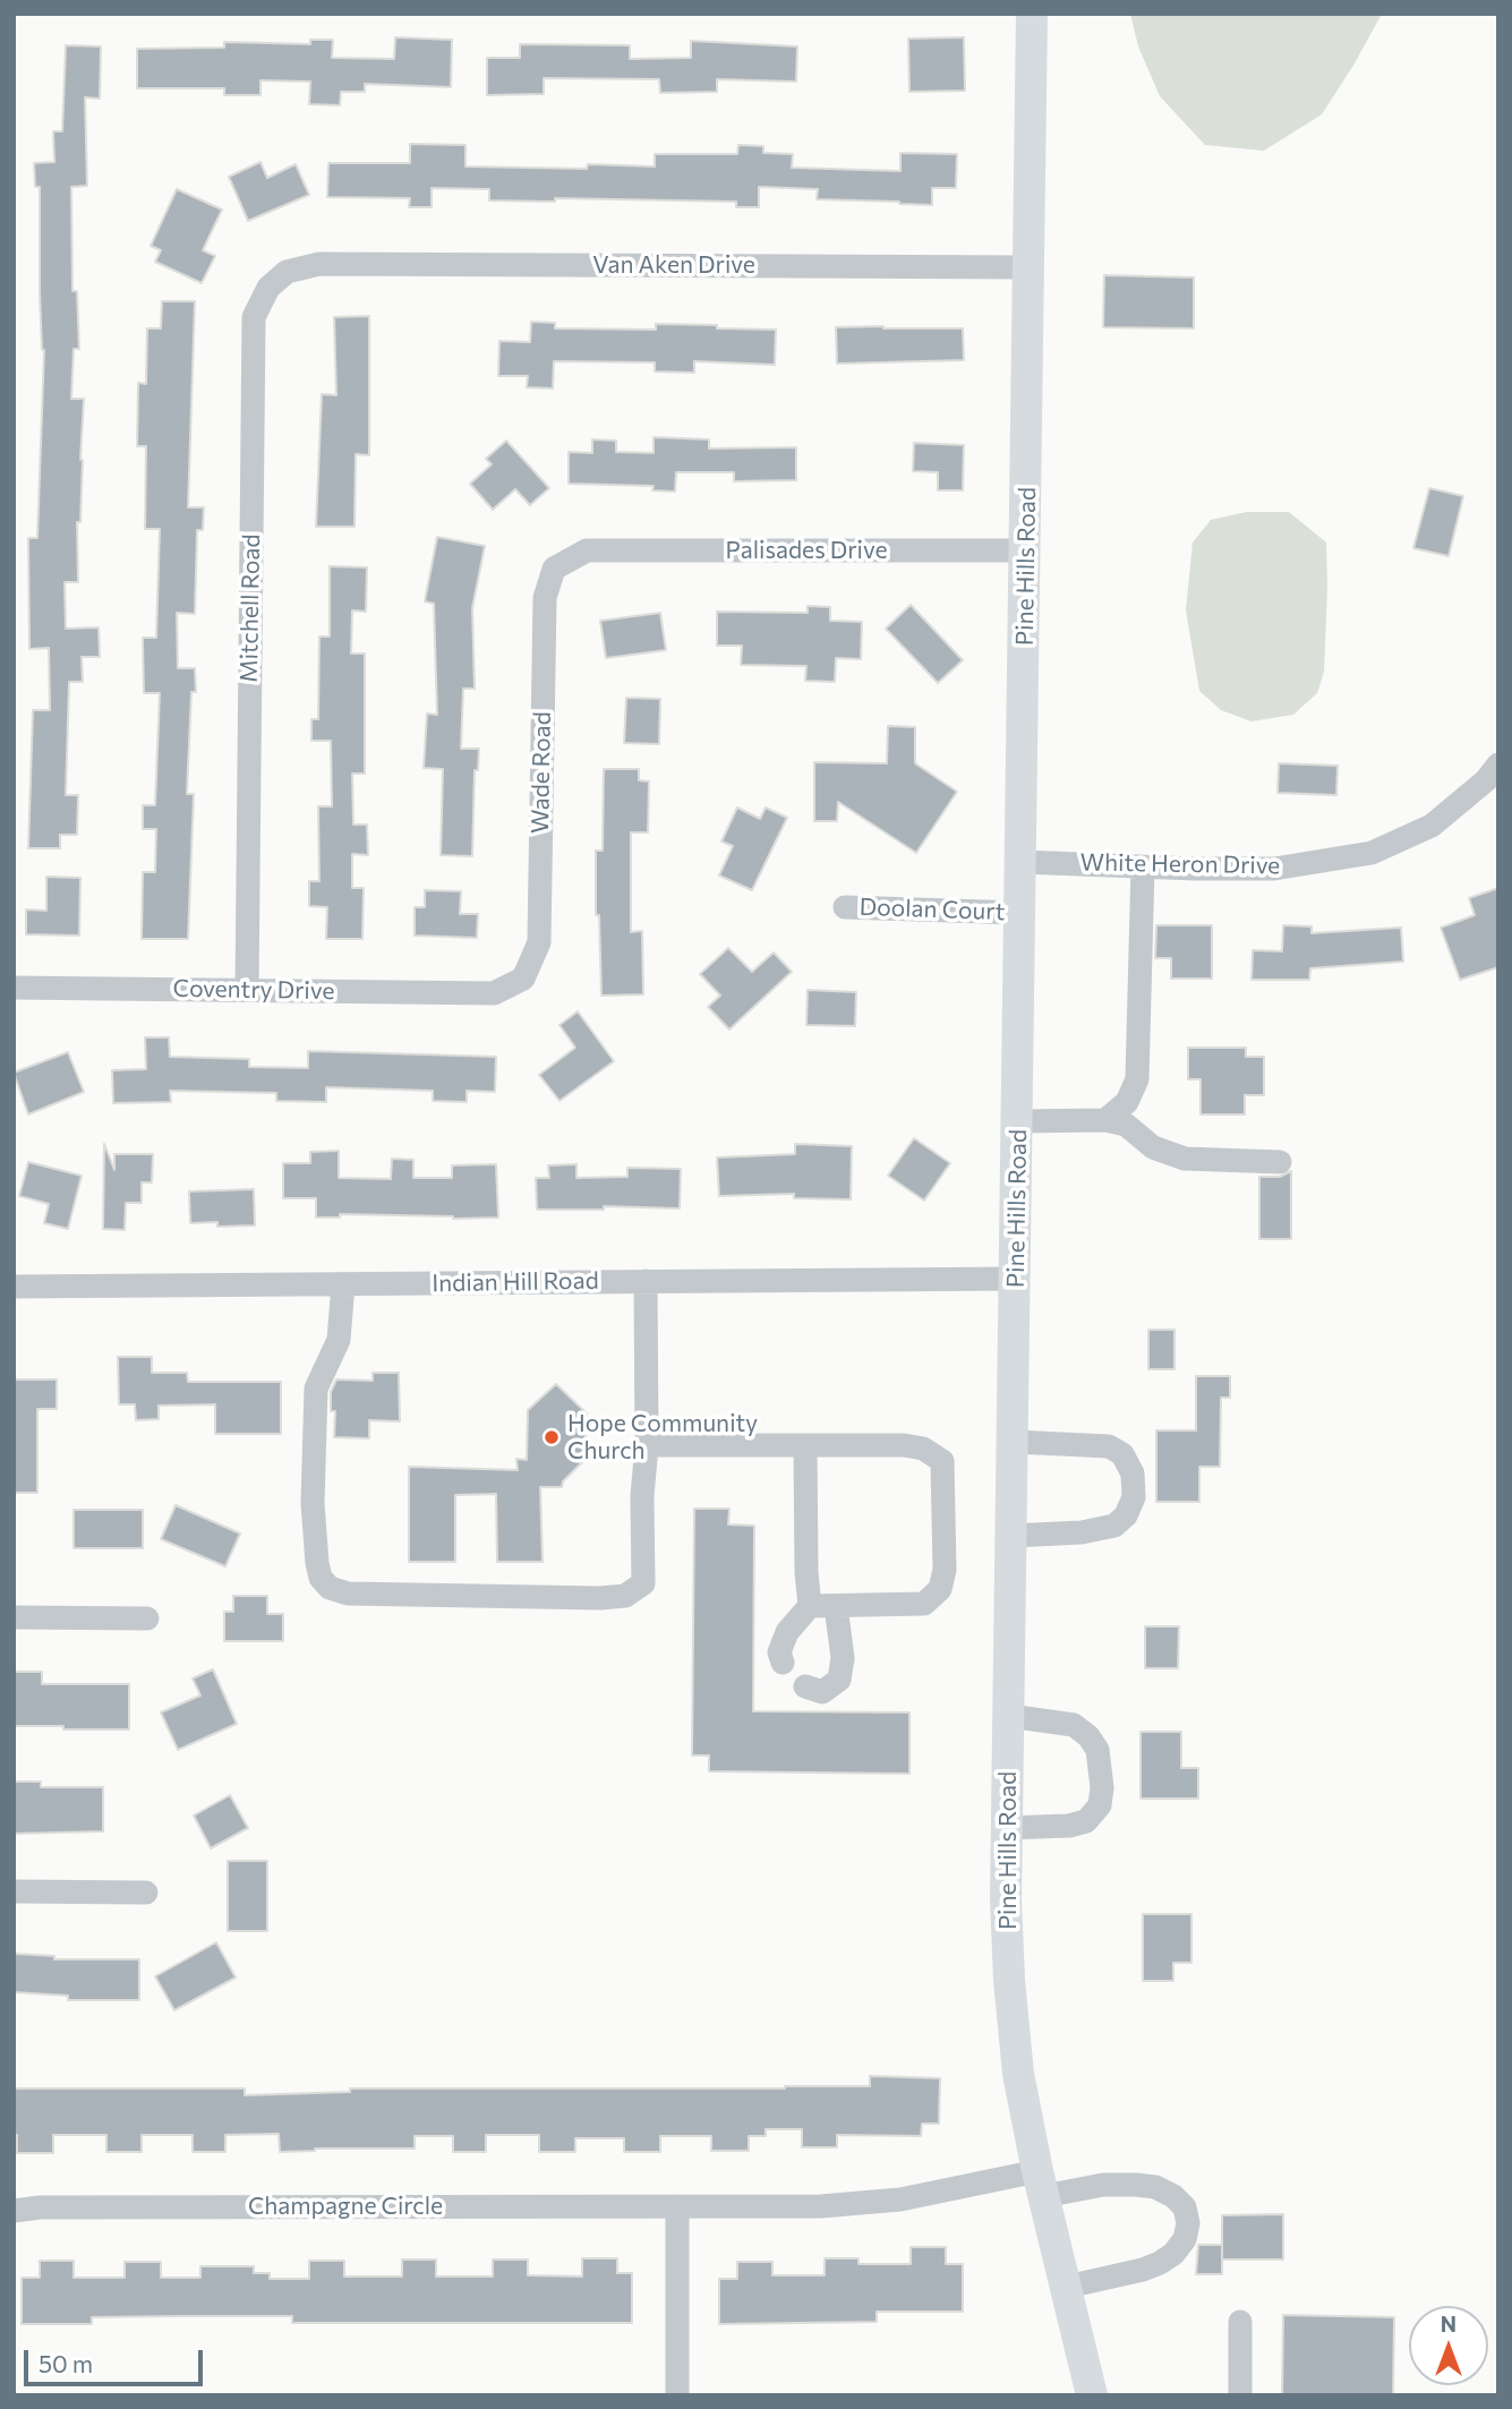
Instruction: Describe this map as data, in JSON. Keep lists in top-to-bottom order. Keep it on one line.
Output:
{"streets":{"main road":["Pine Hills Road"],"street":["Van Aken Drive","Palisades Drive","Mitchell Road","Wade Road","White Heron Drive","Doolan Court","Coventry Drive","Indian Hill Road","Champagne Circle"]},"crossings":[["Van Aken Drive","Pine Hills Road"],["Van Aken Drive","Mitchell Road"],["Palisades Drive","Pine Hills Road"],["Palisades Drive","Wade Road"],["Pine Hills Road","White Heron Drive"],["Pine Hills Road","Doolan Court"],["Pine Hills Road","Indian Hill Road"],["Pine Hills Road","Champagne Circle"],["Mitchell Road","Coventry Drive"],["Wade Road","Coventry Drive"]],"places":["Hope Community Church"],"scale_bar":"50 m","north":"top"}
